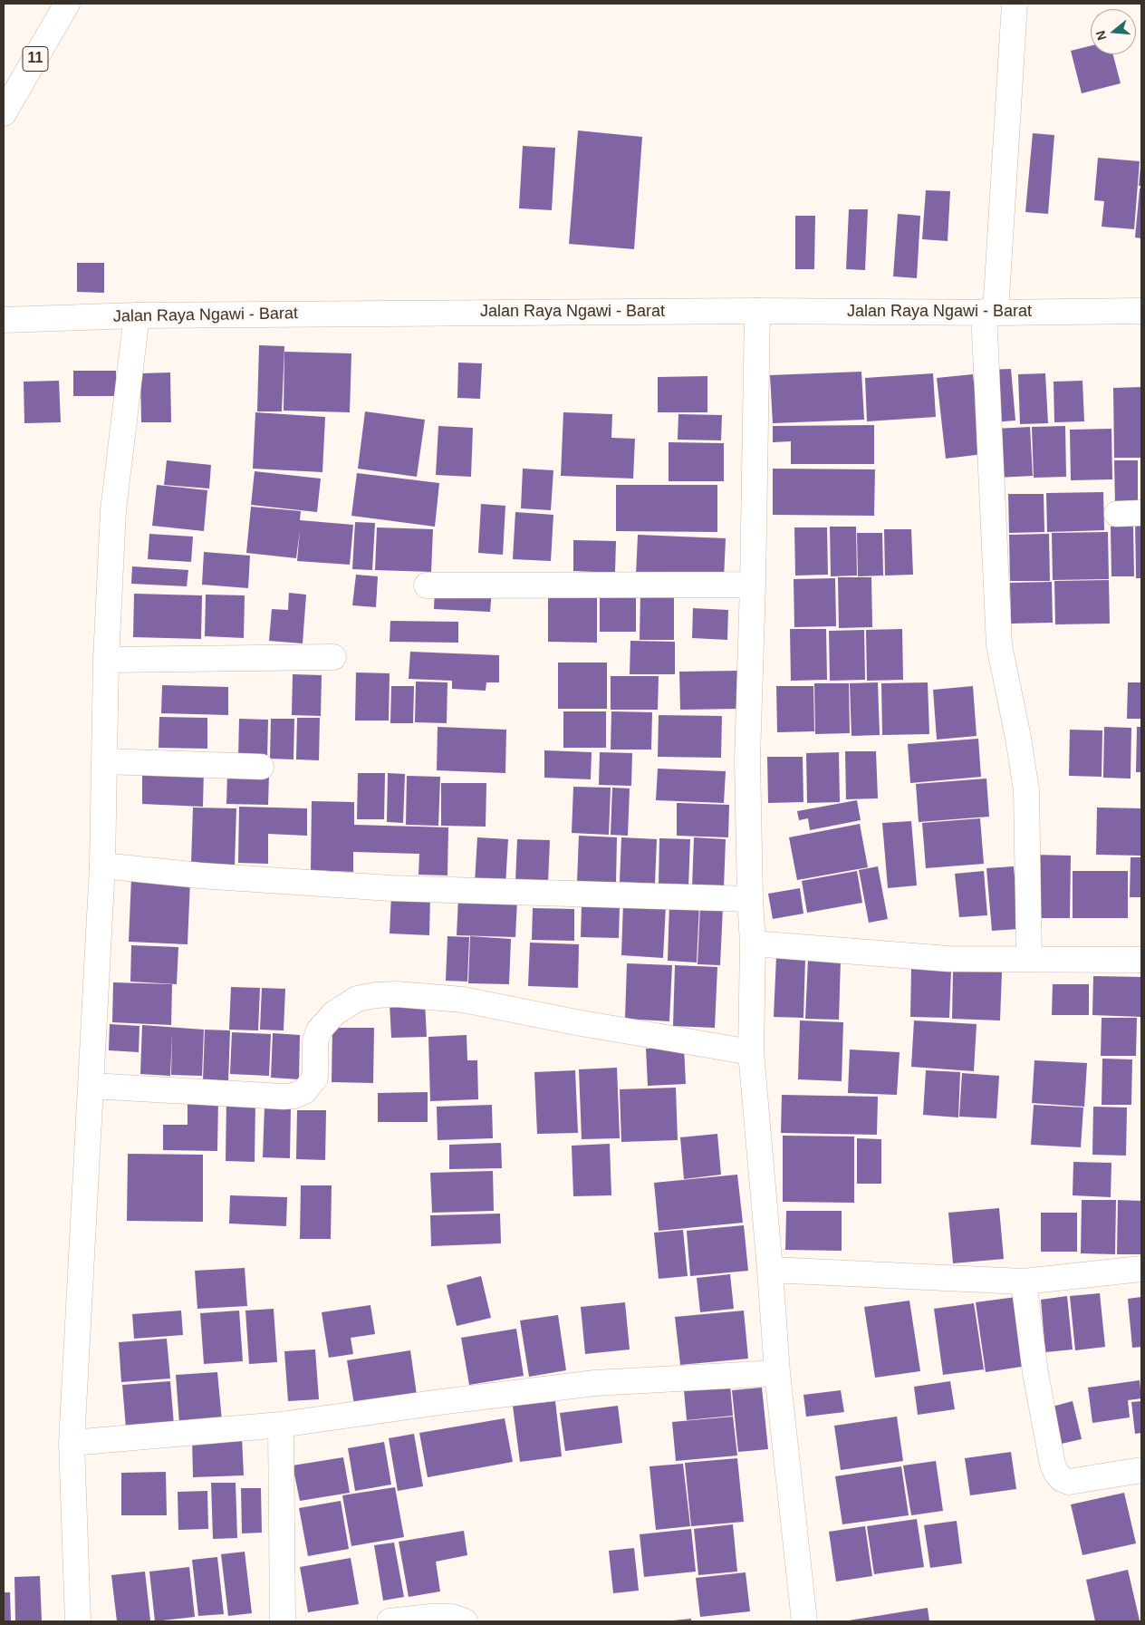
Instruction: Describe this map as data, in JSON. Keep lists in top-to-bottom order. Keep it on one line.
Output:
{"streets":{"main road":["11","Jalan Raya Ngawi - Barat"]},"north":"left"}
